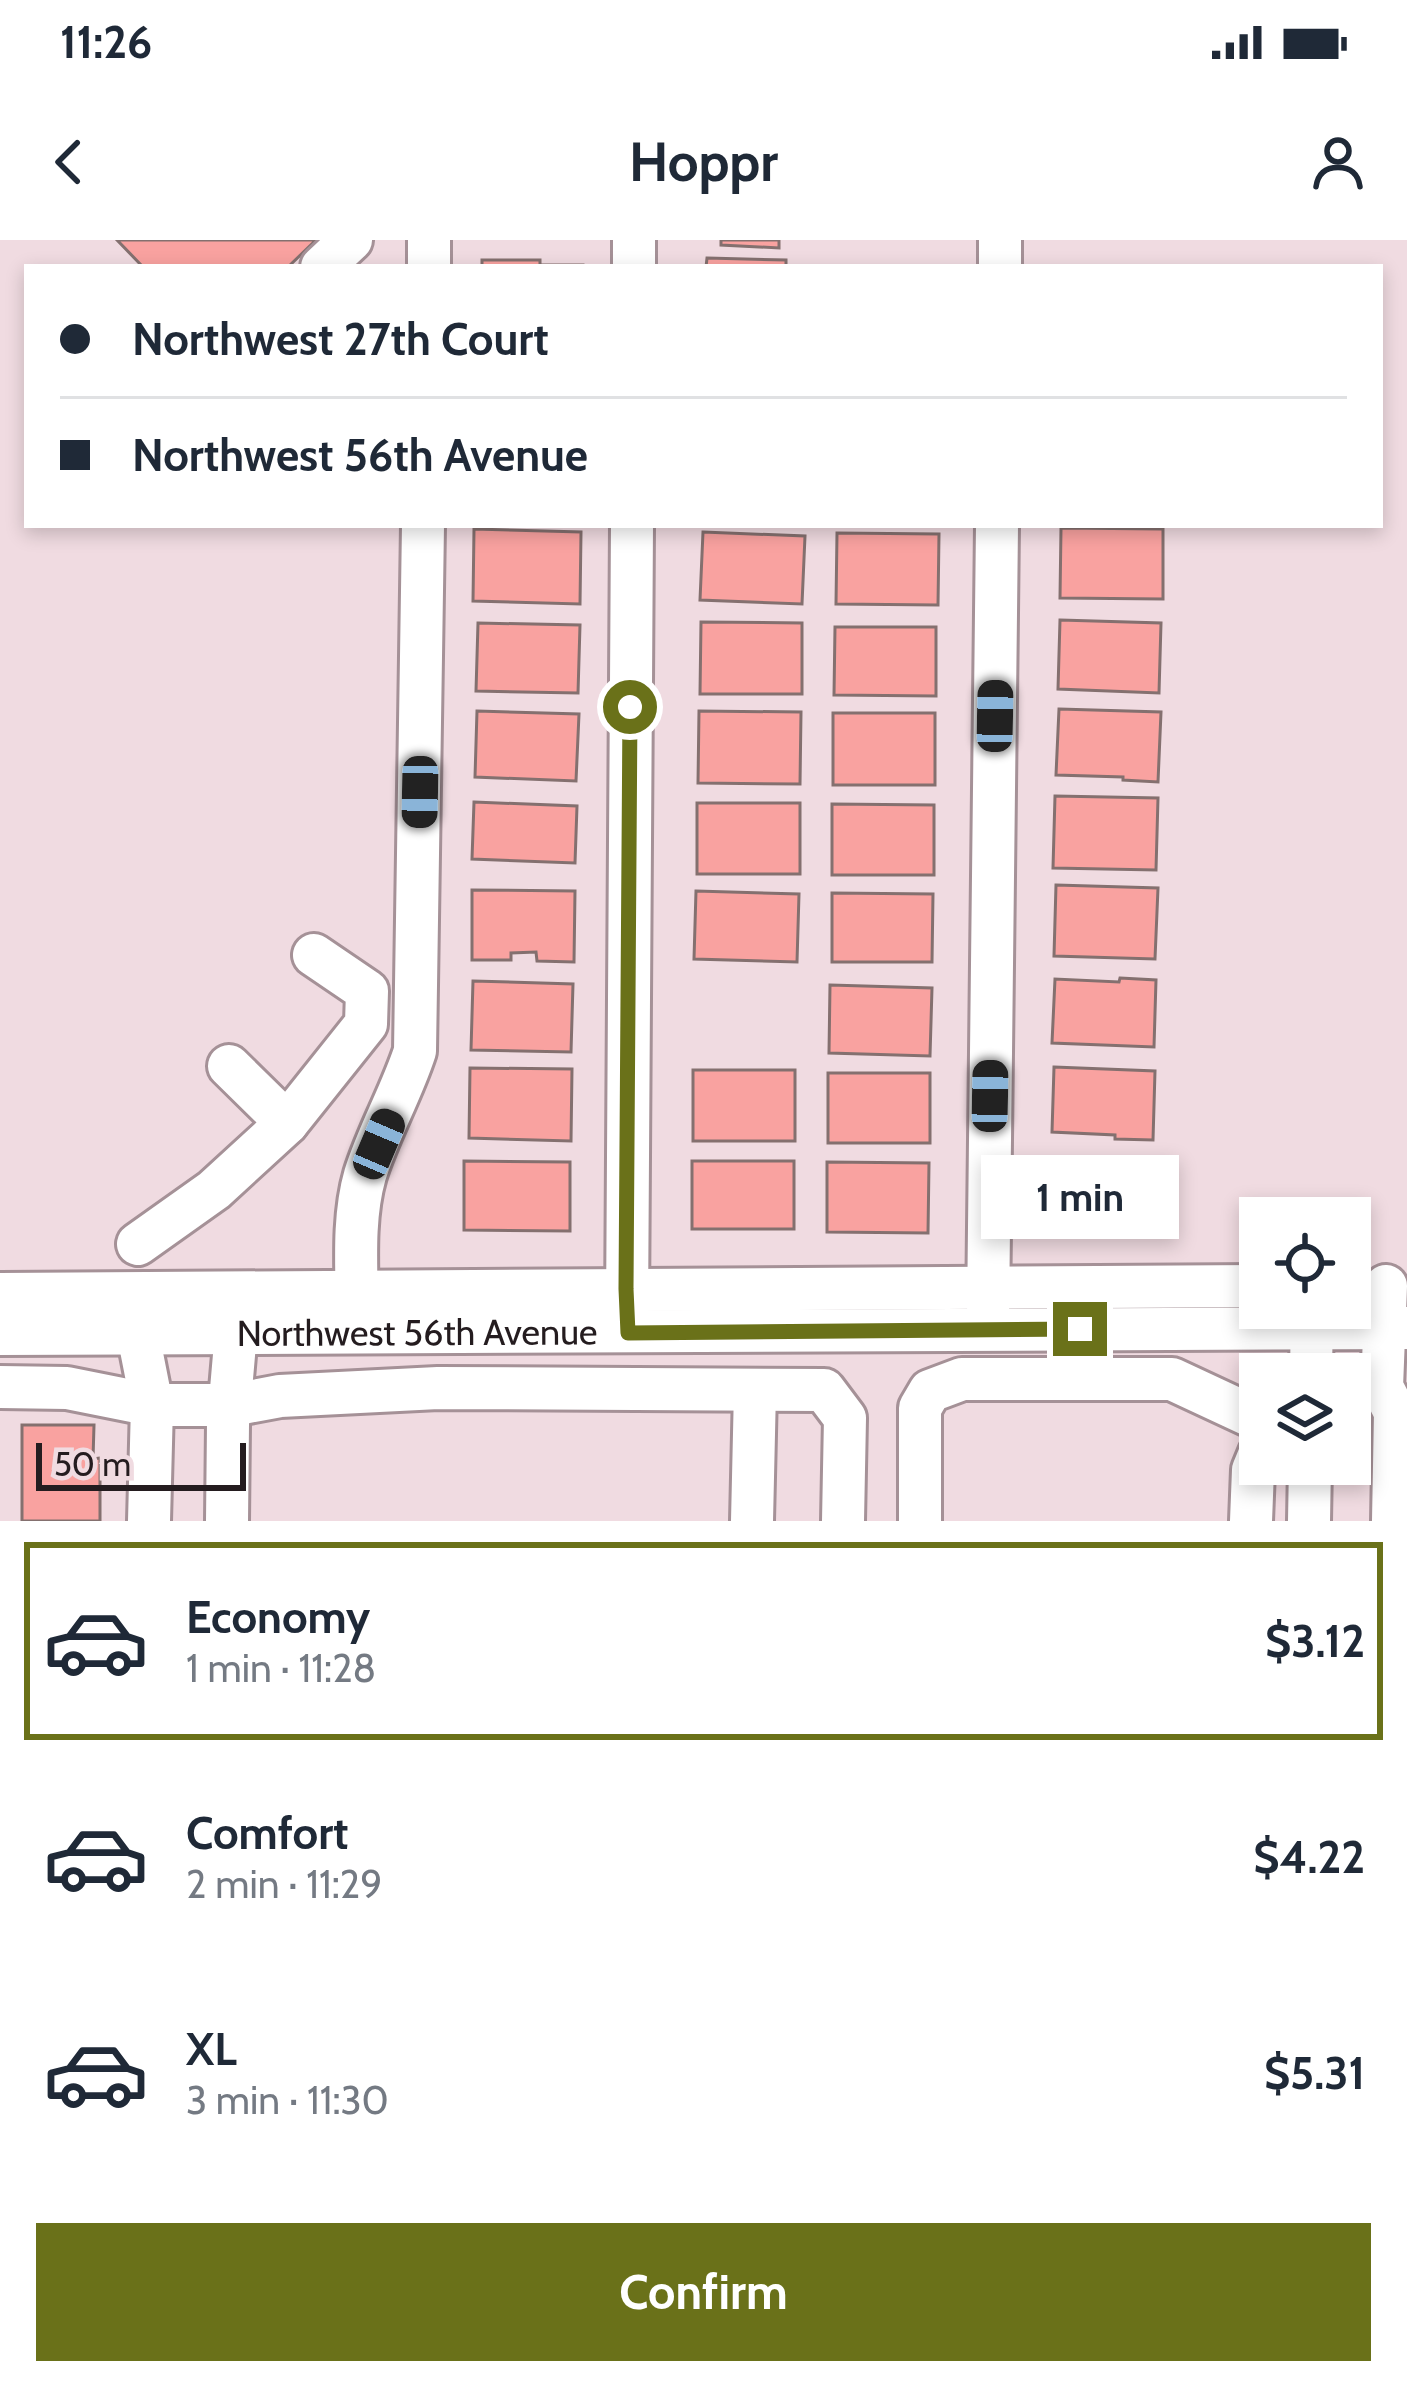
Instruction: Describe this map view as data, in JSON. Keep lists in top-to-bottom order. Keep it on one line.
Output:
{"streets":{"street":["Northwest 56th Avenue"]},"scale_bar":"50 m","page":{"status":"11:26","header":"Hoppr","banner":["Northwest 27th Court","Northwest 56th Avenue"],"bubble":"1 min","scale":"50 m","list":[{"name":"Economy","note":"1 min · 11:28","value":"$3.12"},{"name":"Comfort","note":"2 min · 11:29","value":"$4.22"},{"name":"XL","note":"3 min · 11:30","value":"$5.31"}],"buttons":"Confirm"}}
